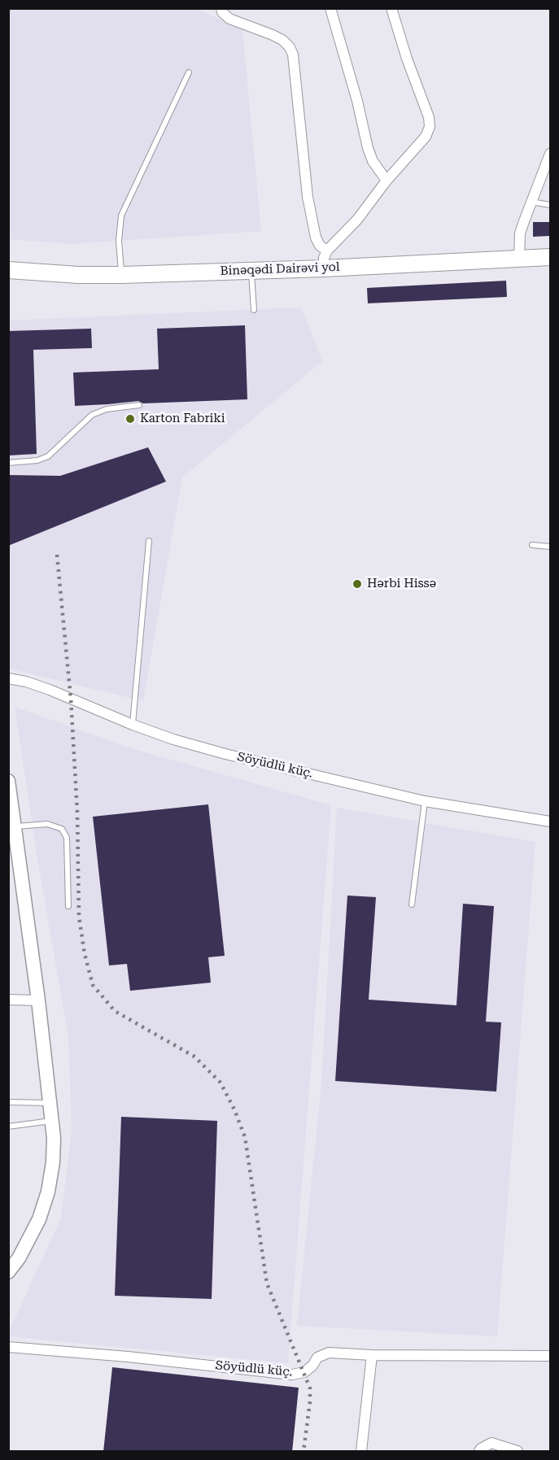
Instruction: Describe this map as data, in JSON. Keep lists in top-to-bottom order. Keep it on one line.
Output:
{"streets":{"main road":["Binəqədi Dairəvi yol"],"street":["Söyüdlü küç."]},"places":["Karton Fabriki","Hərbi Hissə"]}
